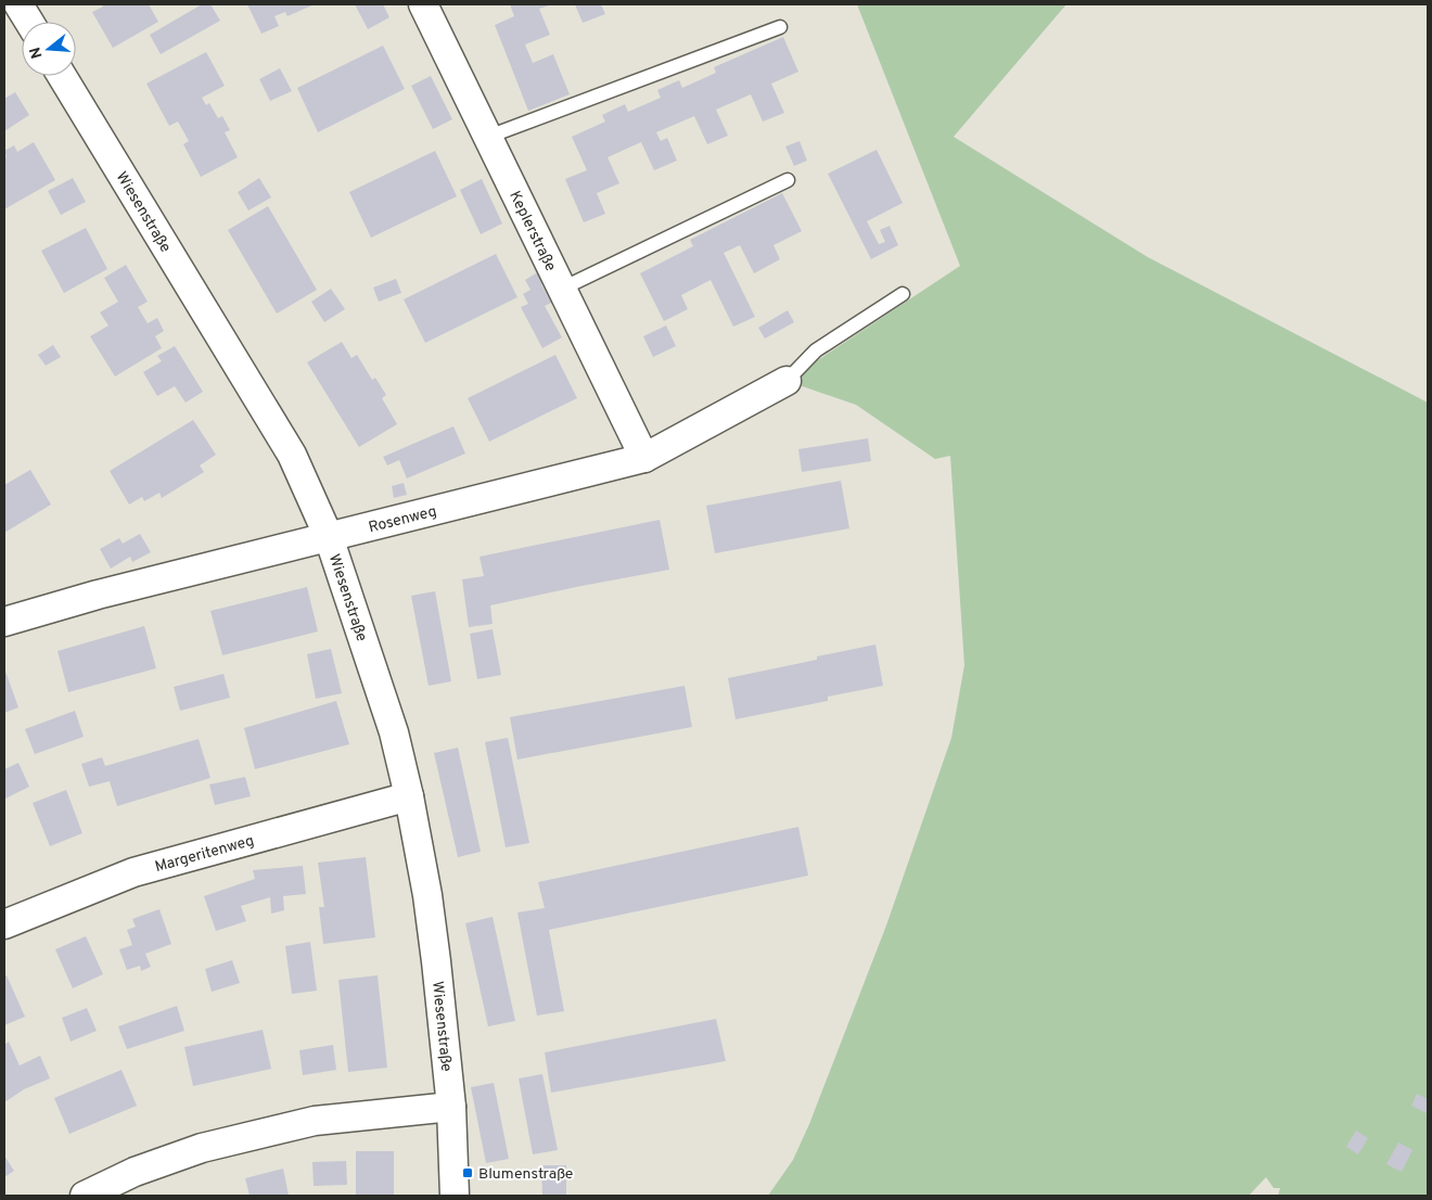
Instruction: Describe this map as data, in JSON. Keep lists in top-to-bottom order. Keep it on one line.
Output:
{"streets":{"street":["Wiesenstraße","Keplerstraße","Rosenweg","Margeritenweg"]},"crossings":[["Wiesenstraße","Rosenweg"],["Wiesenstraße","Margeritenweg"],["Keplerstraße","Rosenweg"]],"places":{"transit":["Blumenstraße"]},"north":"left"}
